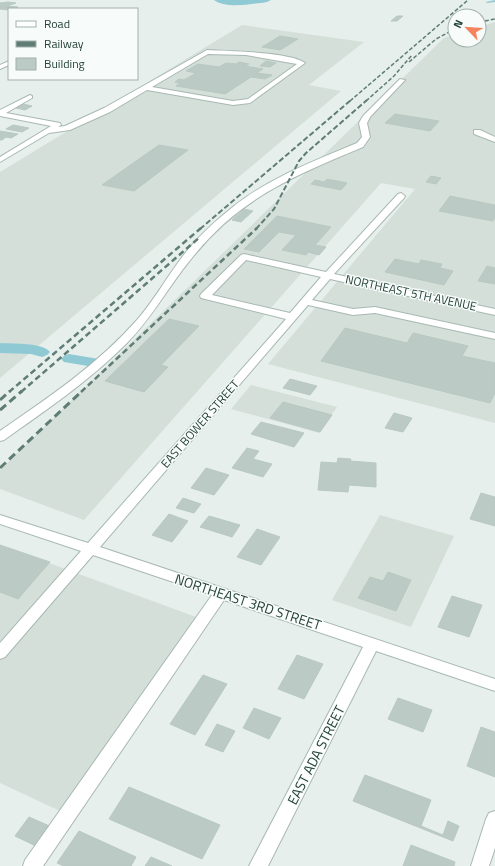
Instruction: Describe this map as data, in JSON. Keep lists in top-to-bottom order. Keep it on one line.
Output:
{"streets":{"street":["NORTHEAST 5TH AVENUE","EAST BOWER STREET","NORTHEAST 3RD STREET","EAST ADA STREET"]},"crossings":[["NORTHEAST 5TH AVENUE","EAST BOWER STREET"],["EAST BOWER STREET","NORTHEAST 3RD STREET"],["NORTHEAST 3RD STREET","EAST ADA STREET"]],"legend":["Road","Railway","Building"],"north":"top left"}
